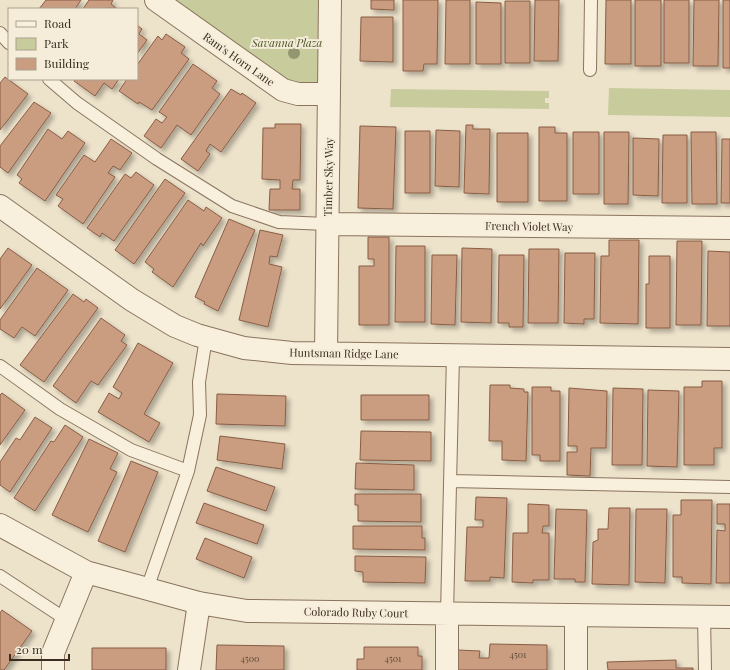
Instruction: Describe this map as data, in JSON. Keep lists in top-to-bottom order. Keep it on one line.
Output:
{"streets":{"street":["Ram's Horn Lane","Timber Sky Way","French Violet Way","Huntsman Ridge Lane","Colorado Ruby Court"]},"crossings":[["Ram's Horn Lane","Timber Sky Way"],["Timber Sky Way","French Violet Way"],["Timber Sky Way","Huntsman Ridge Lane"]],"parks":["Savanna Plaza"],"house_numbers":["4501","4500","4501"],"legend":["Road","Park","Building"],"scale_bar":"20 m"}
